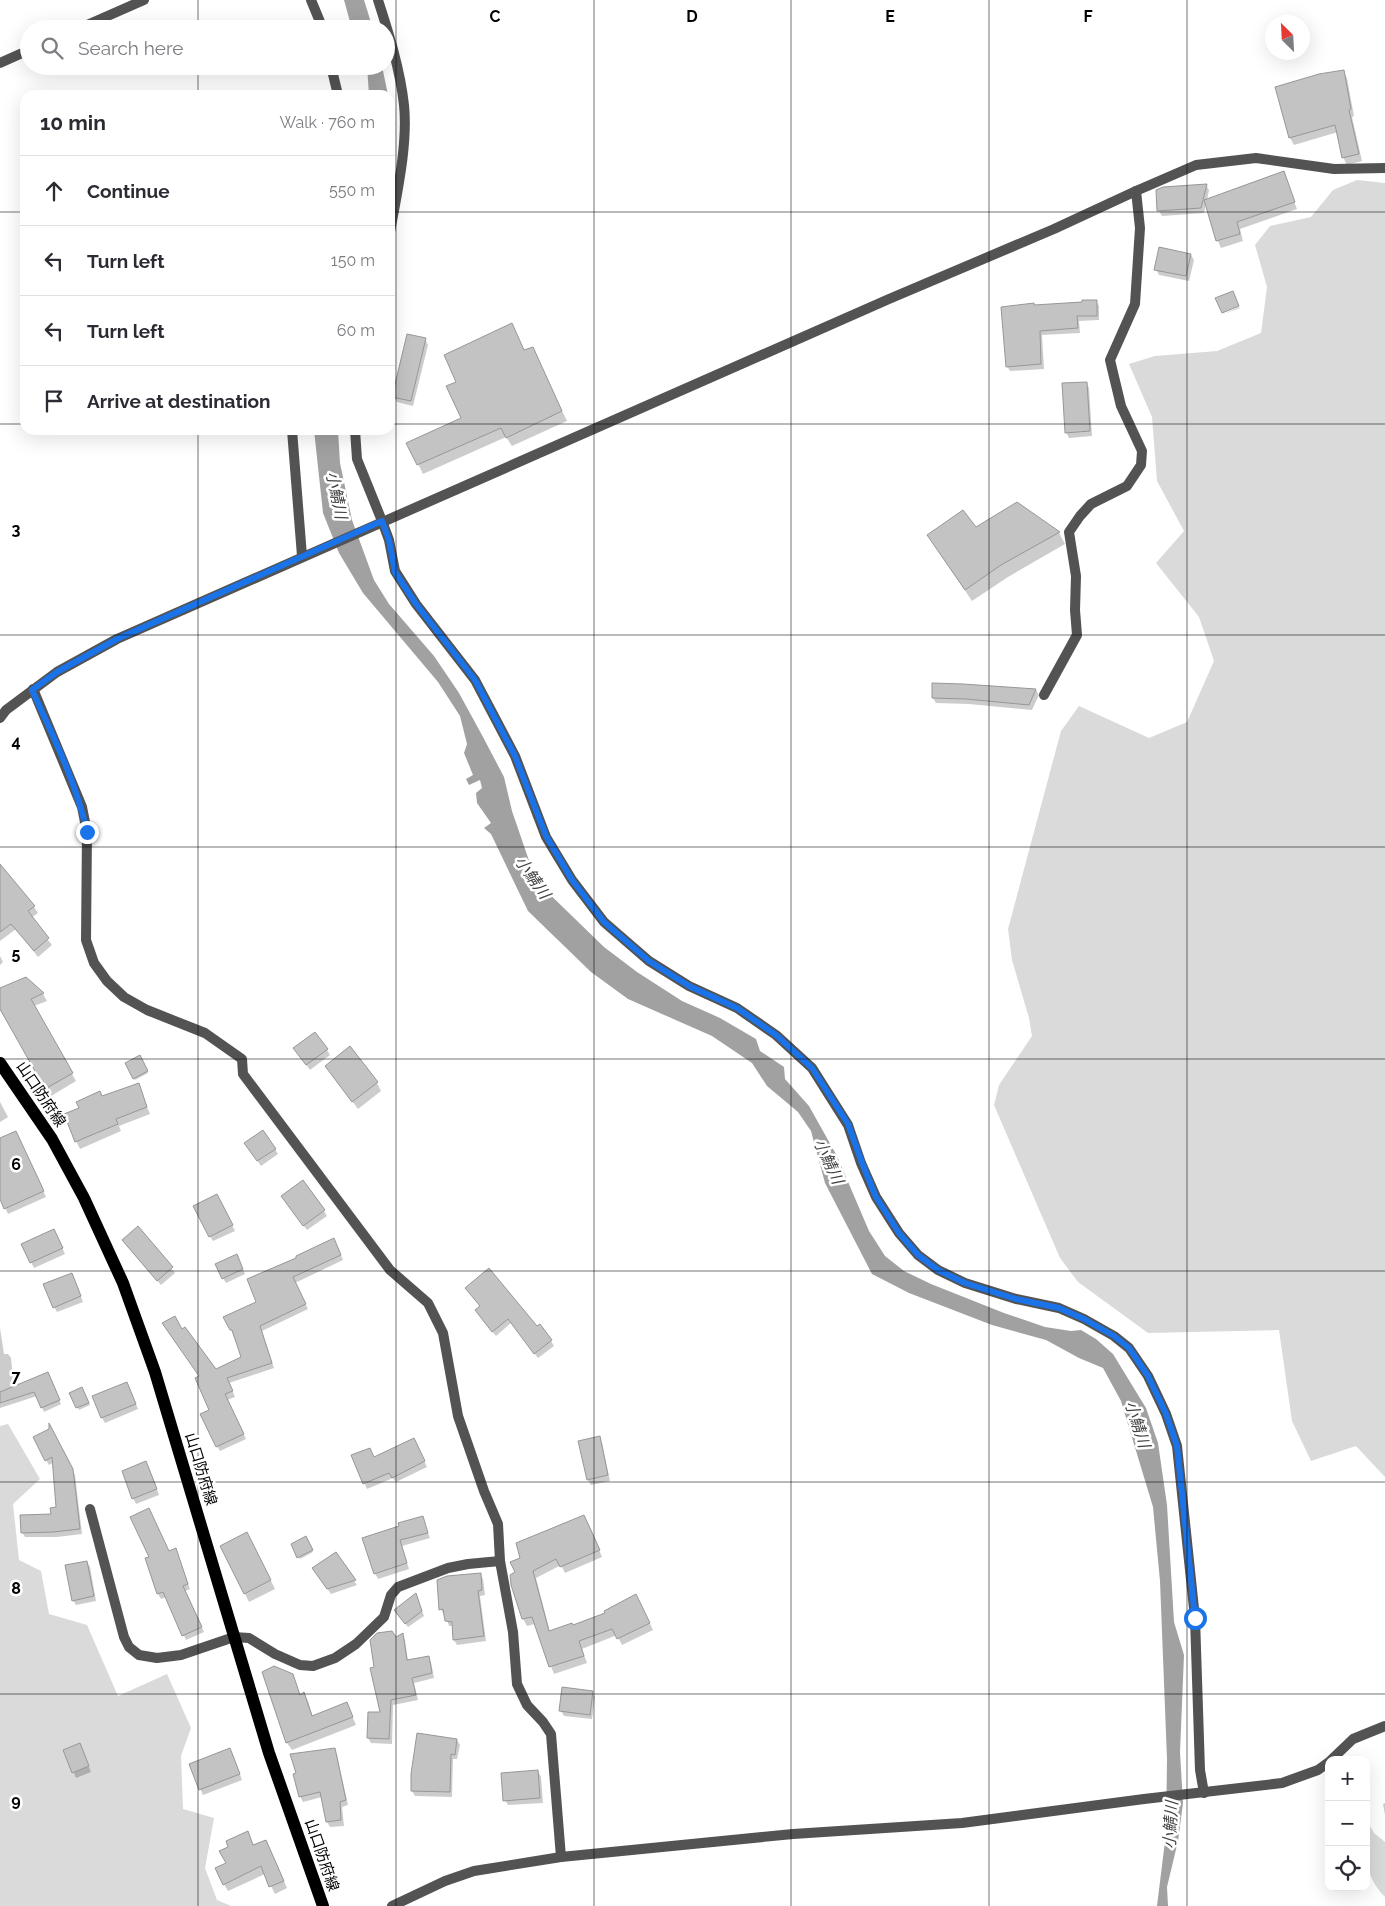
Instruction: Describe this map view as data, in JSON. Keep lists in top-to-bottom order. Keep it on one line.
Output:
{"streets":{"main road":["山口防府線"]},"water":["小鯖川"],"north":"top left","page":{"search":"Search here","heading":["10 min","Walk · 760 m"],"list":[["Continue","550 m"],["Turn left","150 m"],["Turn left","60 m"],"Arrive at destination"],"map_buttons":["+","−"]},"grid":{"columns":["C","D","E","F"],"rows":["3","4","5","6","7","8","9"]}}
